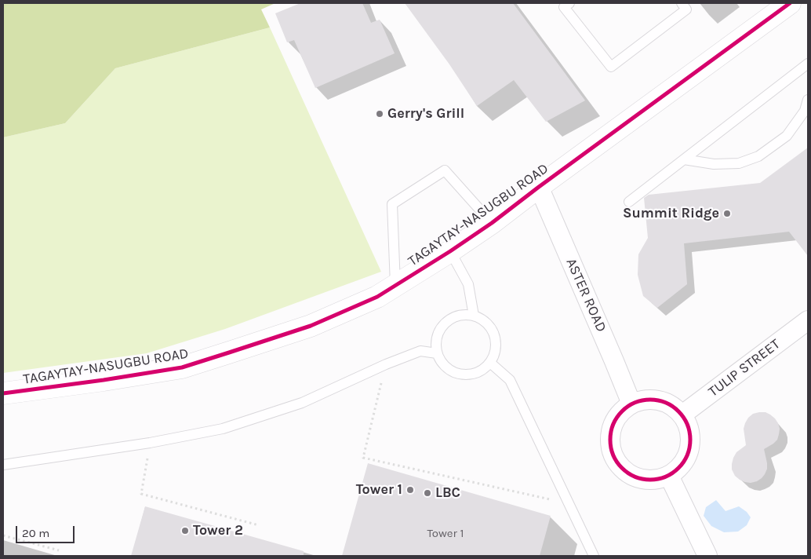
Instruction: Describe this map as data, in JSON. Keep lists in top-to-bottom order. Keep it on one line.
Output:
{"streets":{"main road":["TAGAYTAY-NASUGBU ROAD"],"street":["ASTER ROAD","TULIP STREET"]},"crossings":[["TAGAYTAY-NASUGBU ROAD","ASTER ROAD"],["ASTER ROAD","TULIP STREET"]],"places":["Gerry's Grill","Summit Ridge","Tower 1","LBC","Tower 2"],"house_numbers":["Tower 1"],"scale_bar":"20 m"}
